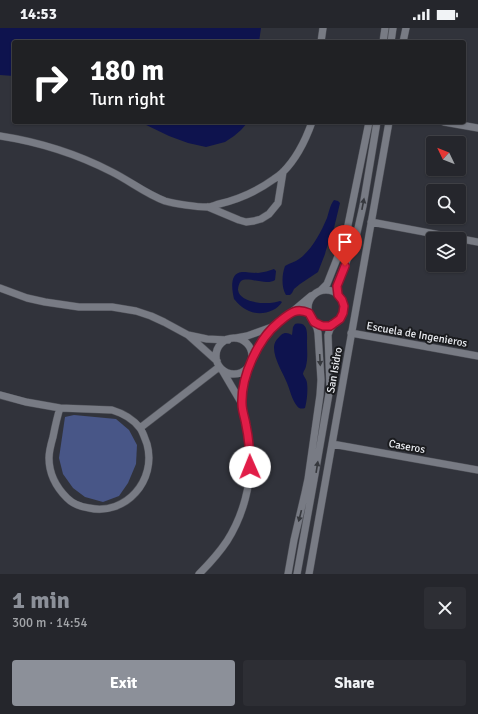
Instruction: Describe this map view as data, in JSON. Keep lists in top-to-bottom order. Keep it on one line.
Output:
{"streets":{"street":["Escuela de Ingenieros","San Isidro","Caseros"]},"crossings":[["Escuela de Ingenieros","San Isidro"],["San Isidro","Caseros"]],"north":"top left","page":{"status":"14:53","turn":["180 m","Turn right"],"heading":["1 min","300 m · 14:54"],"buttons":["Exit","Share"]}}
